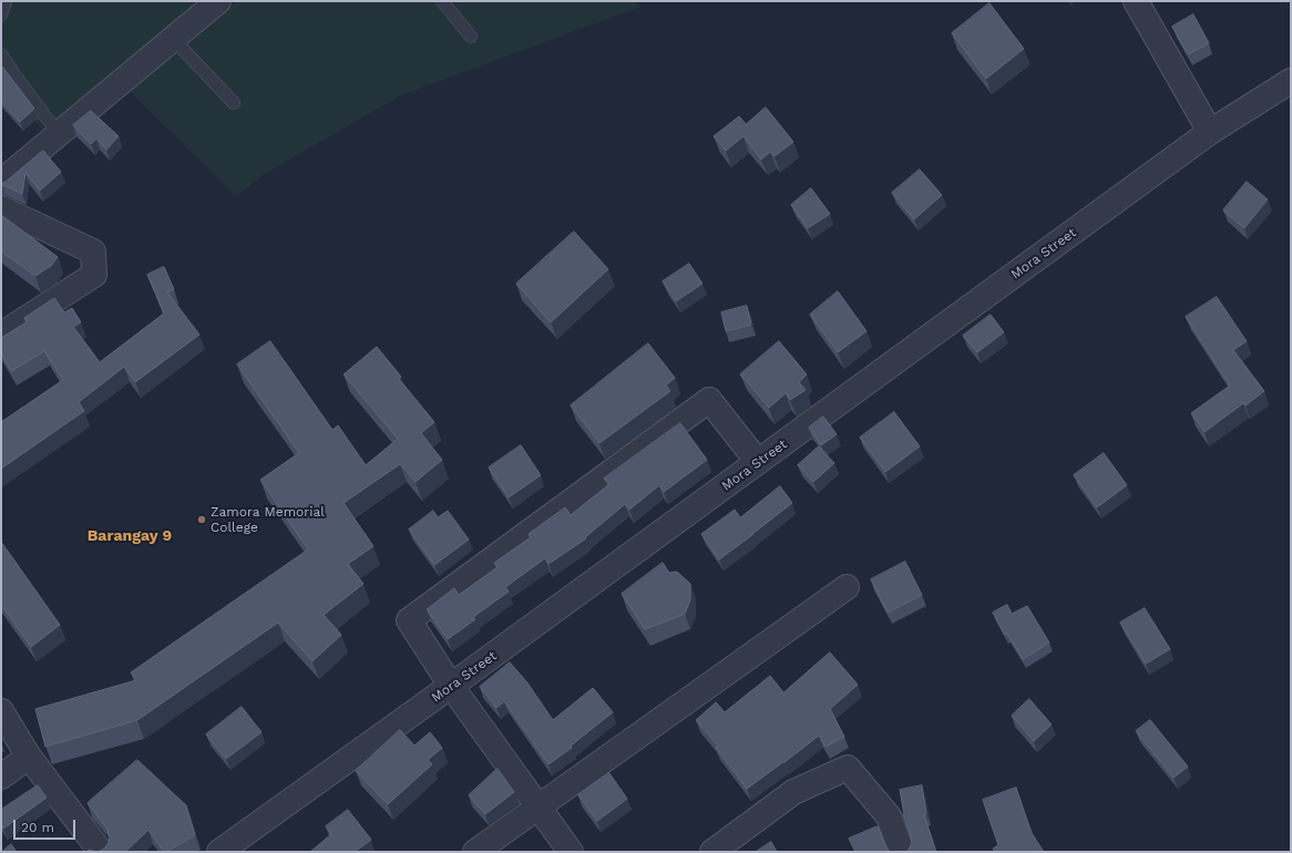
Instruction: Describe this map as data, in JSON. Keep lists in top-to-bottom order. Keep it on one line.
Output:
{"streets":{"street":["Mora Street"]},"districts":["Barangay 9"],"places":["Zamora Memorial College"],"scale_bar":"20 m"}
